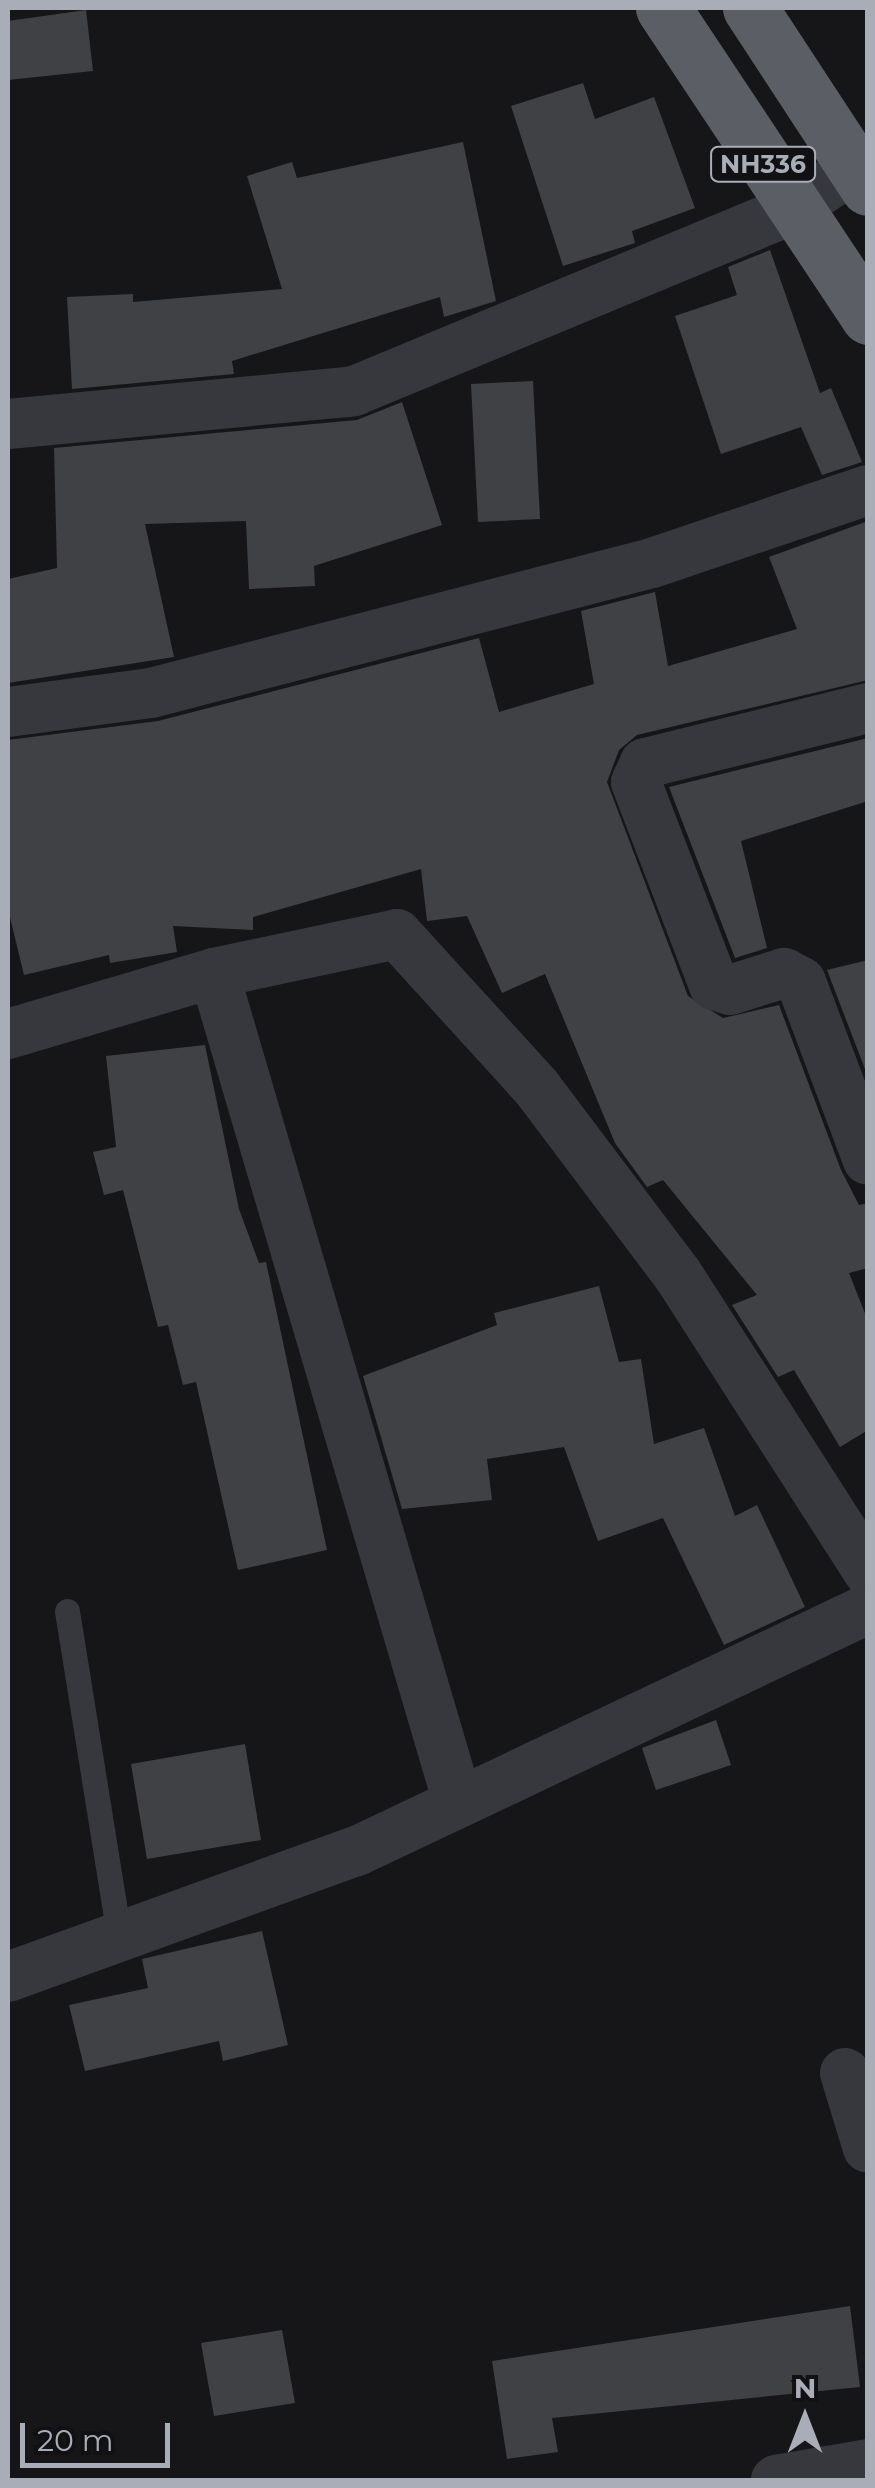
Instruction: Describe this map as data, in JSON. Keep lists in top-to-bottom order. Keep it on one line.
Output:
{"streets":{"highway":["NH336"]},"scale_bar":"20 m","north":"top"}
